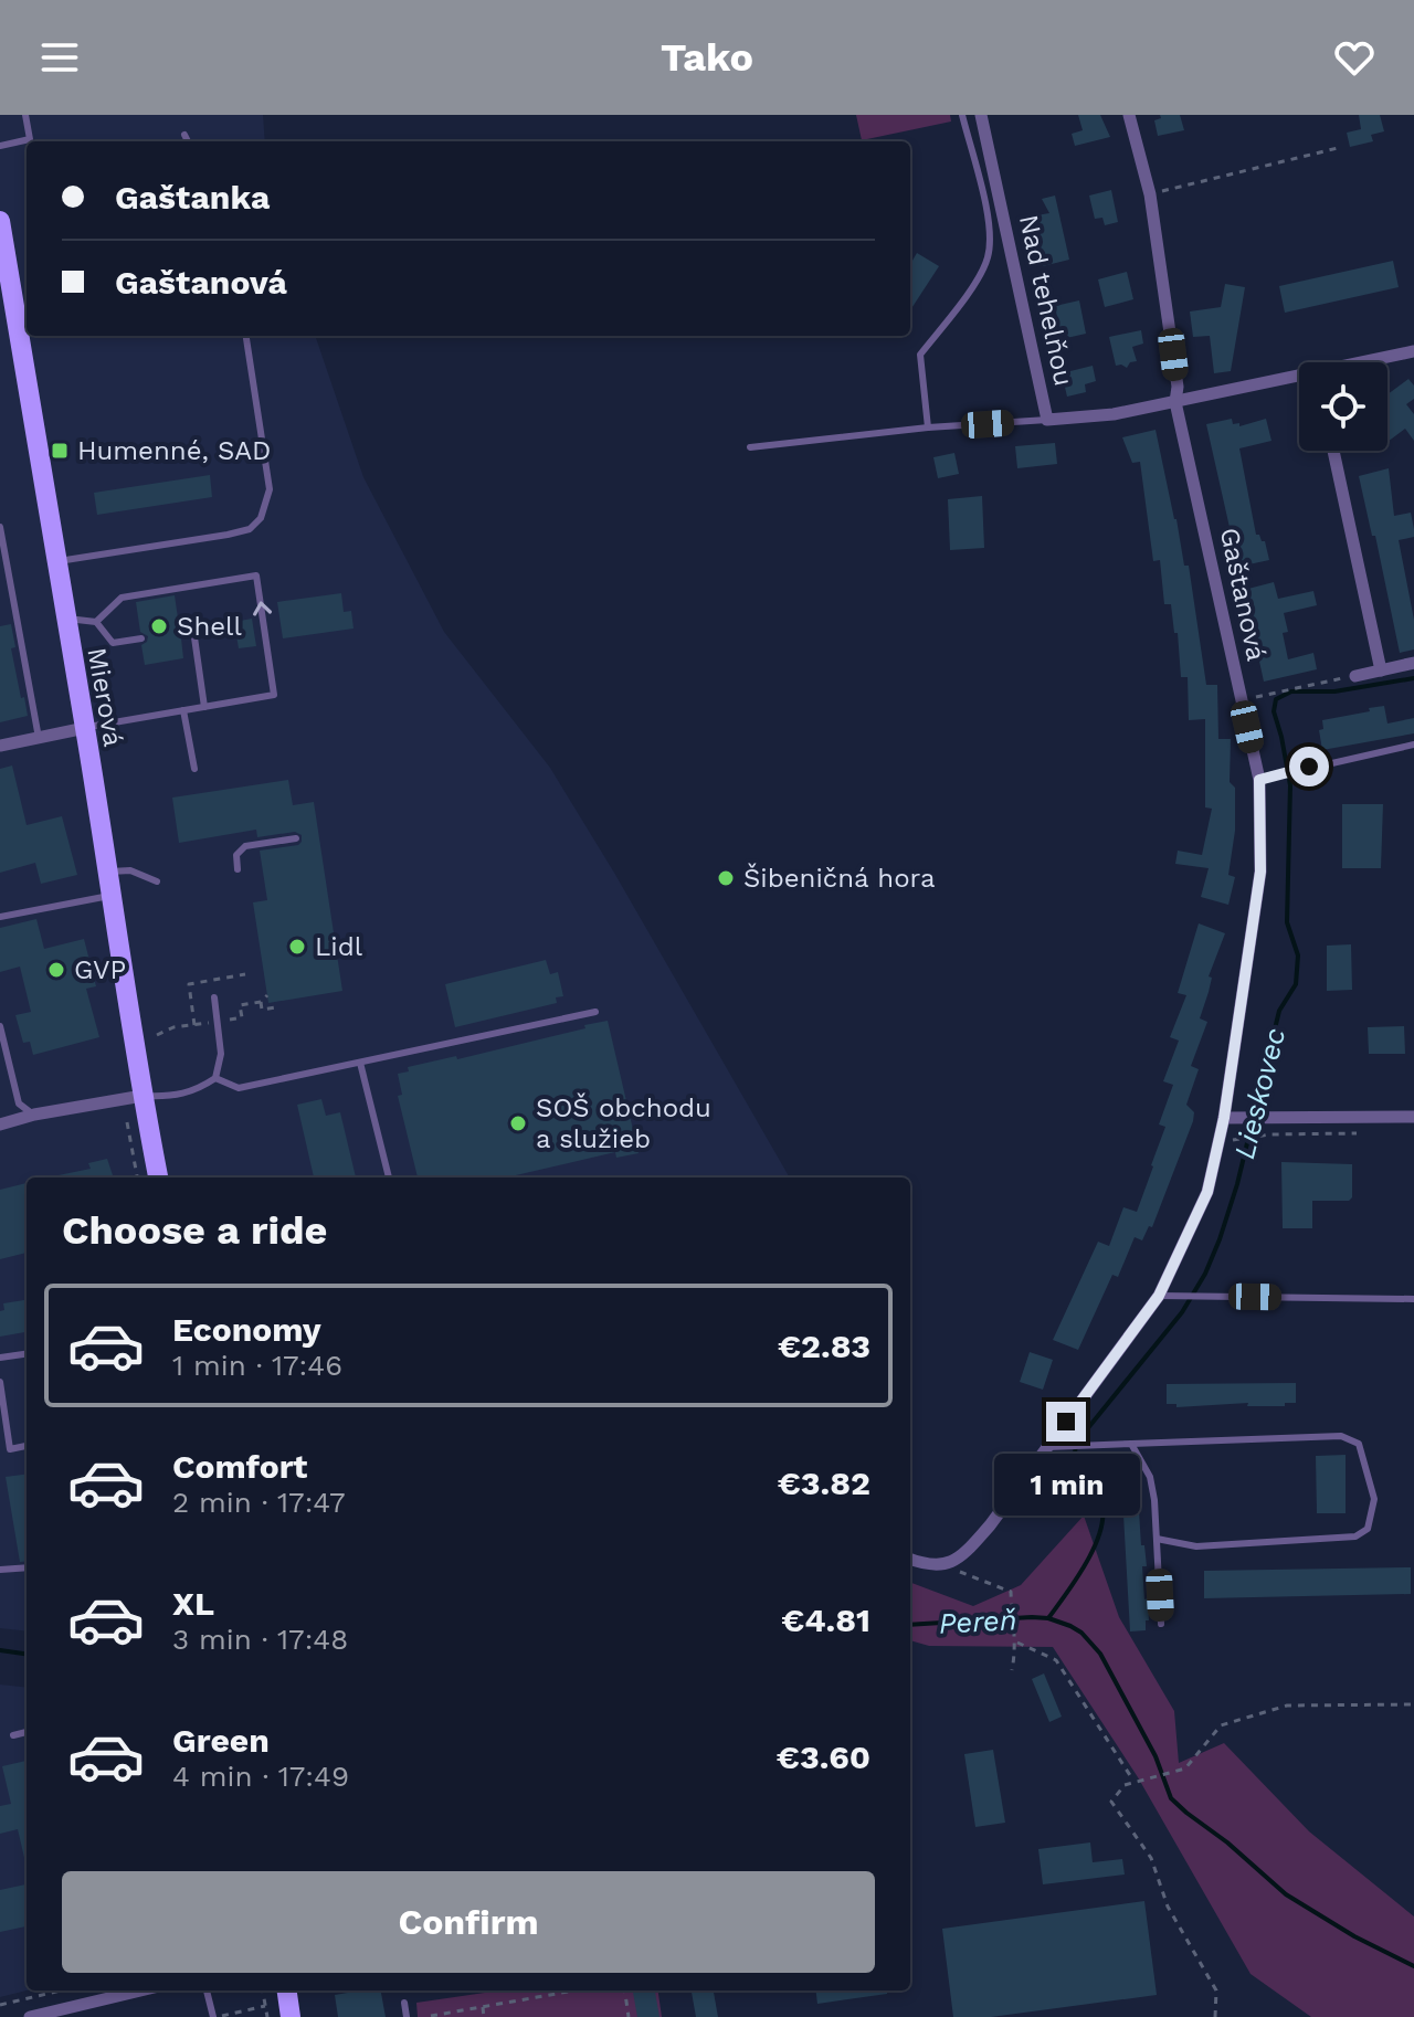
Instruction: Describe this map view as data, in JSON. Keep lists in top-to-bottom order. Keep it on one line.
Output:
{"streets":{"main road":["Mierová"],"street":["Nad tehelňou","Gaštanová"]},"crossings":[["Nad tehelňou","Gaštanová"]],"water":["Lieskovec","Pereň"],"places":{"transit":["Humenné, SAD"],"other":["Shell","Šibeničná hora","Lidl","GVP","SOŠ obchodu a služieb"]},"page":{"header":"Tako","banner":["Gaštanka","Gaštanová"],"heading":"Choose a ride","list":[{"name":"Economy","note":"1 min · 17:46","value":"€2.83"},{"name":"Comfort","note":"2 min · 17:47","value":"€3.82"},{"name":"XL","note":"3 min · 17:48","value":"€4.81"},{"name":"Green","note":"4 min · 17:49","value":"€3.60"}],"bubble":"1 min","buttons":"Confirm"}}
